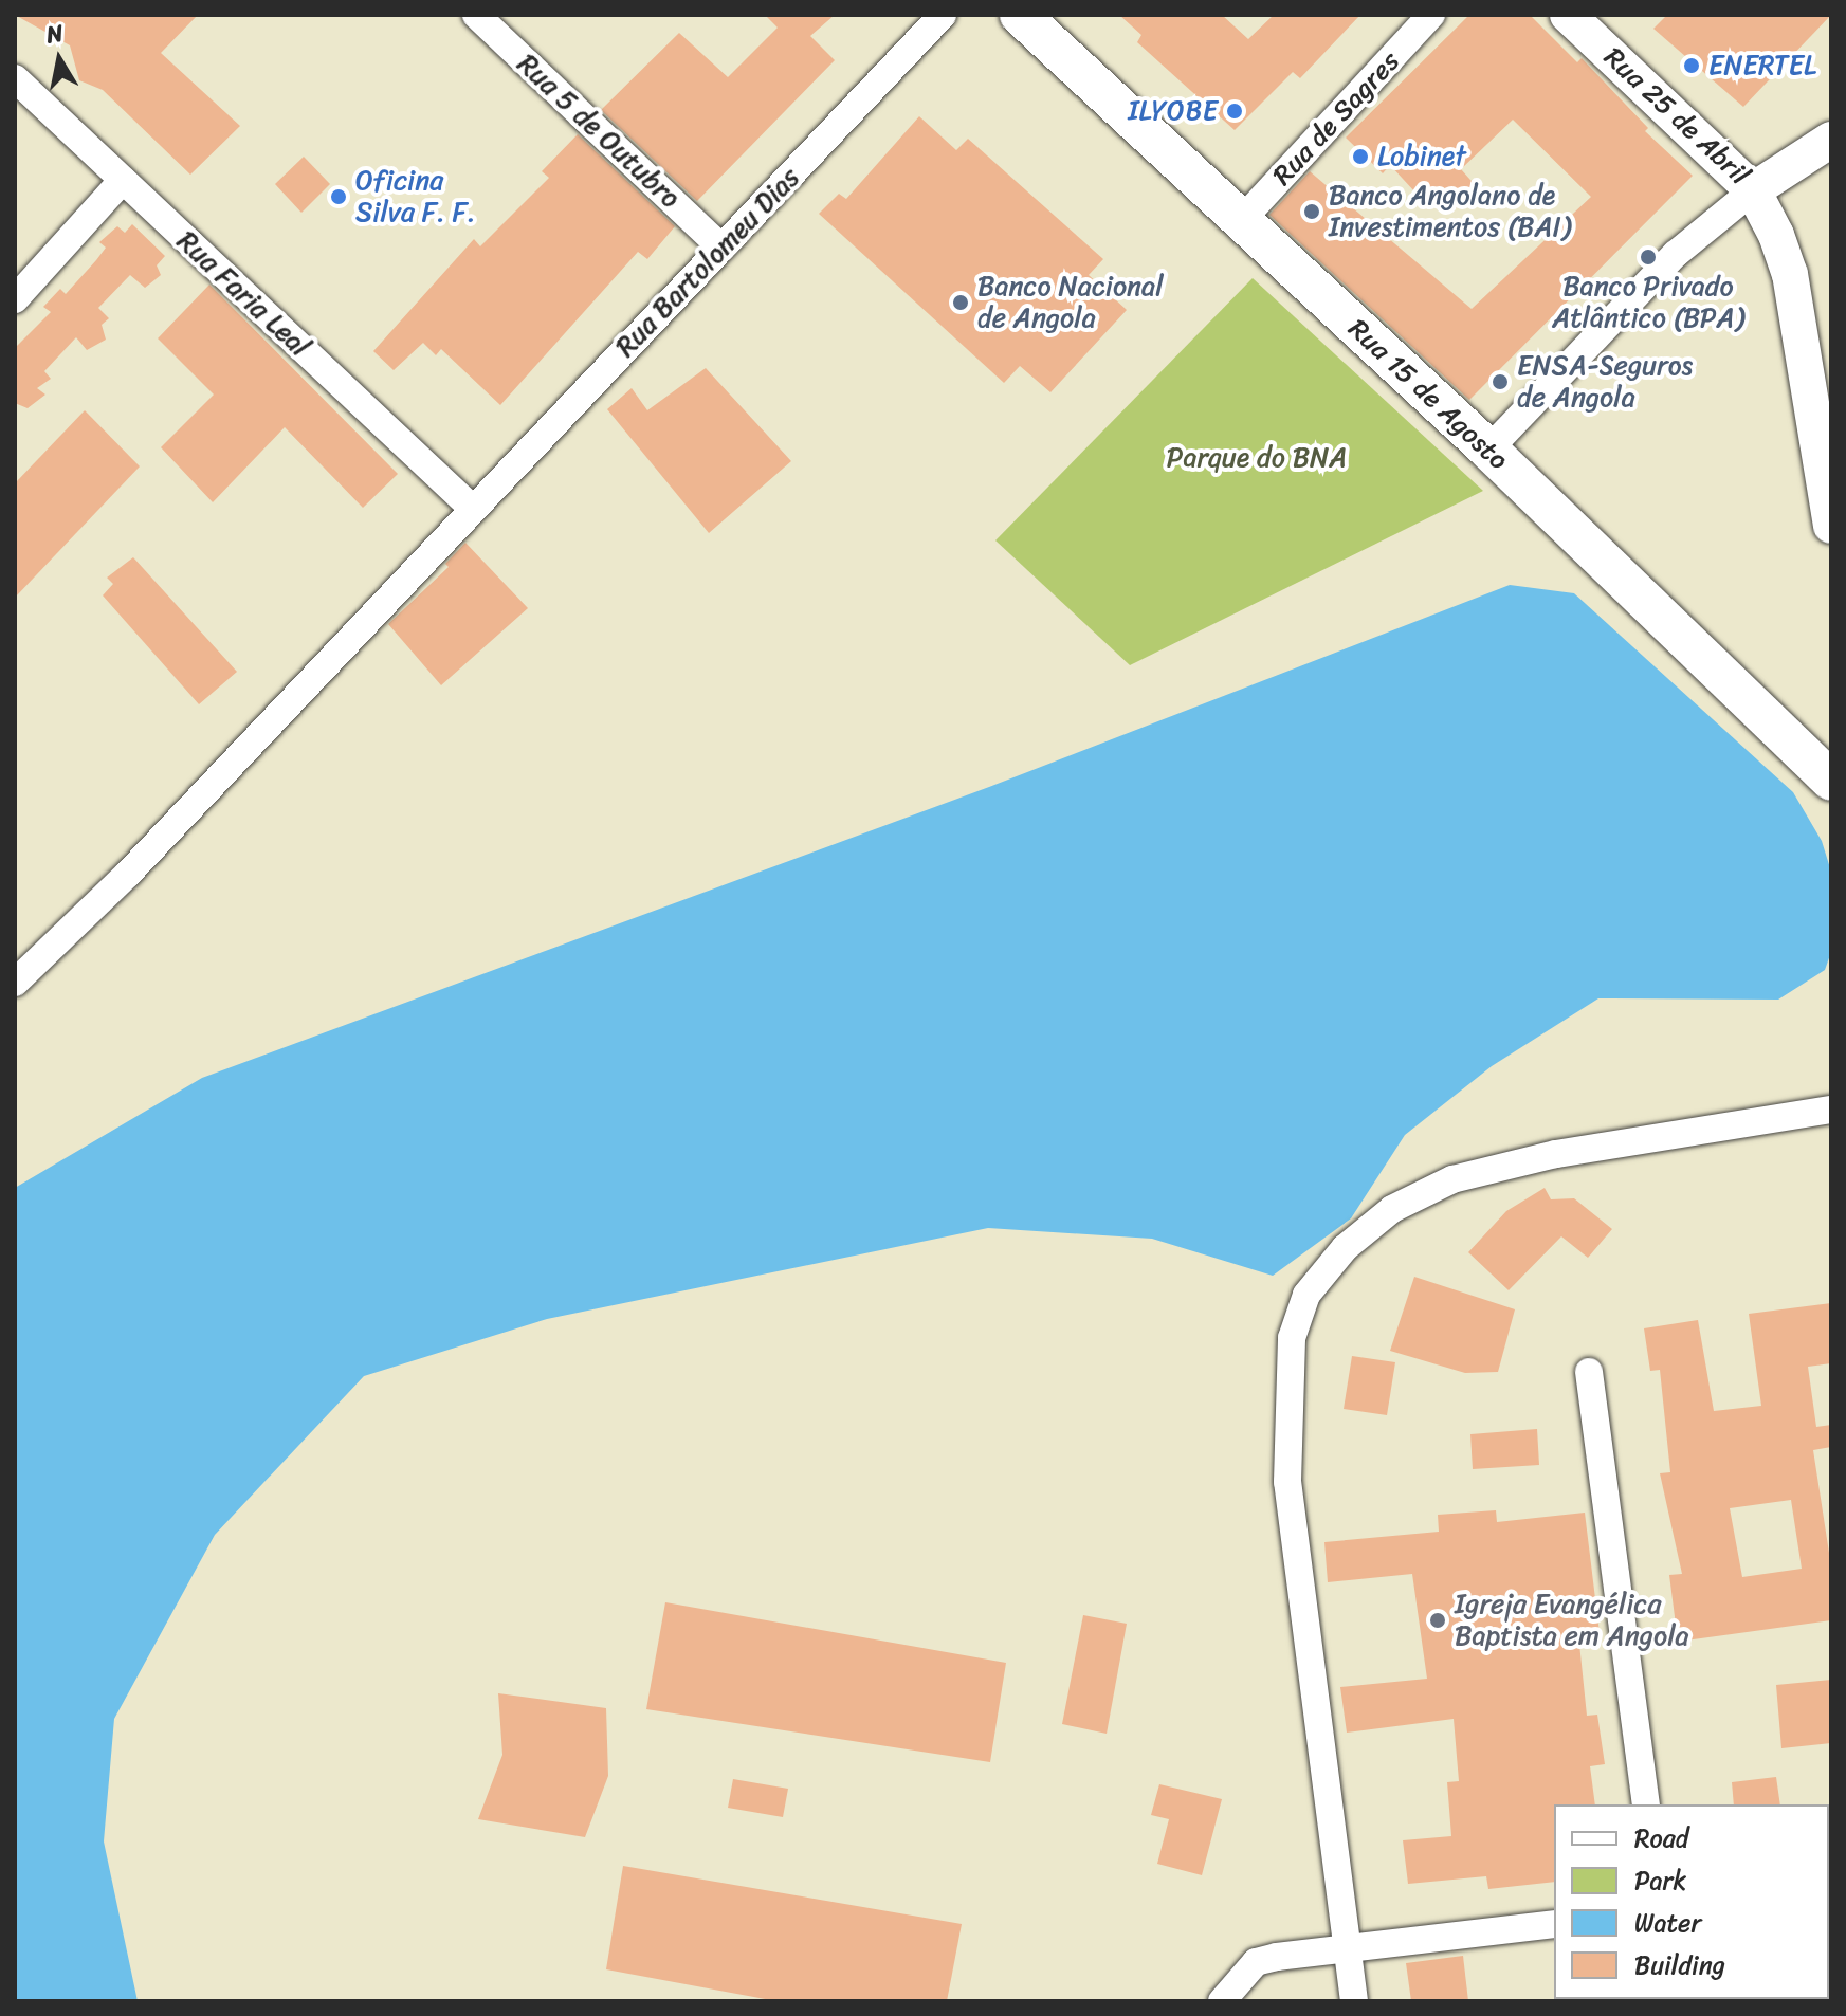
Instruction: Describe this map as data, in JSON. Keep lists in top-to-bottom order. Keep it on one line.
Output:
{"streets":{"main road":["Rua 15 de Agosto"],"street":["Rua 25 de Abril","Rua de Sagres","Rua 5 de Outubro","Rua Bartolomeu Dias","Rua Faria Leal"]},"crossings":[["Rua de Sagres","Rua 15 de Agosto"],["Rua 5 de Outubro","Rua Bartolomeu Dias"],["Rua Bartolomeu Dias","Rua Faria Leal"]],"parks":["Parque do BNA"],"places":["ENERTEL","ILYOBE","Lobinet","Oficina Silva F. F.","Banco Angolano de Investimentos (BAI)","Banco Privado Atlântico (BPA)","Banco Nacional de Angola","ENSA-Seguros de Angola","Igreja Evangélica Baptista em Angola"],"legend":["Road","Park","Water","Building"],"north":"top"}
